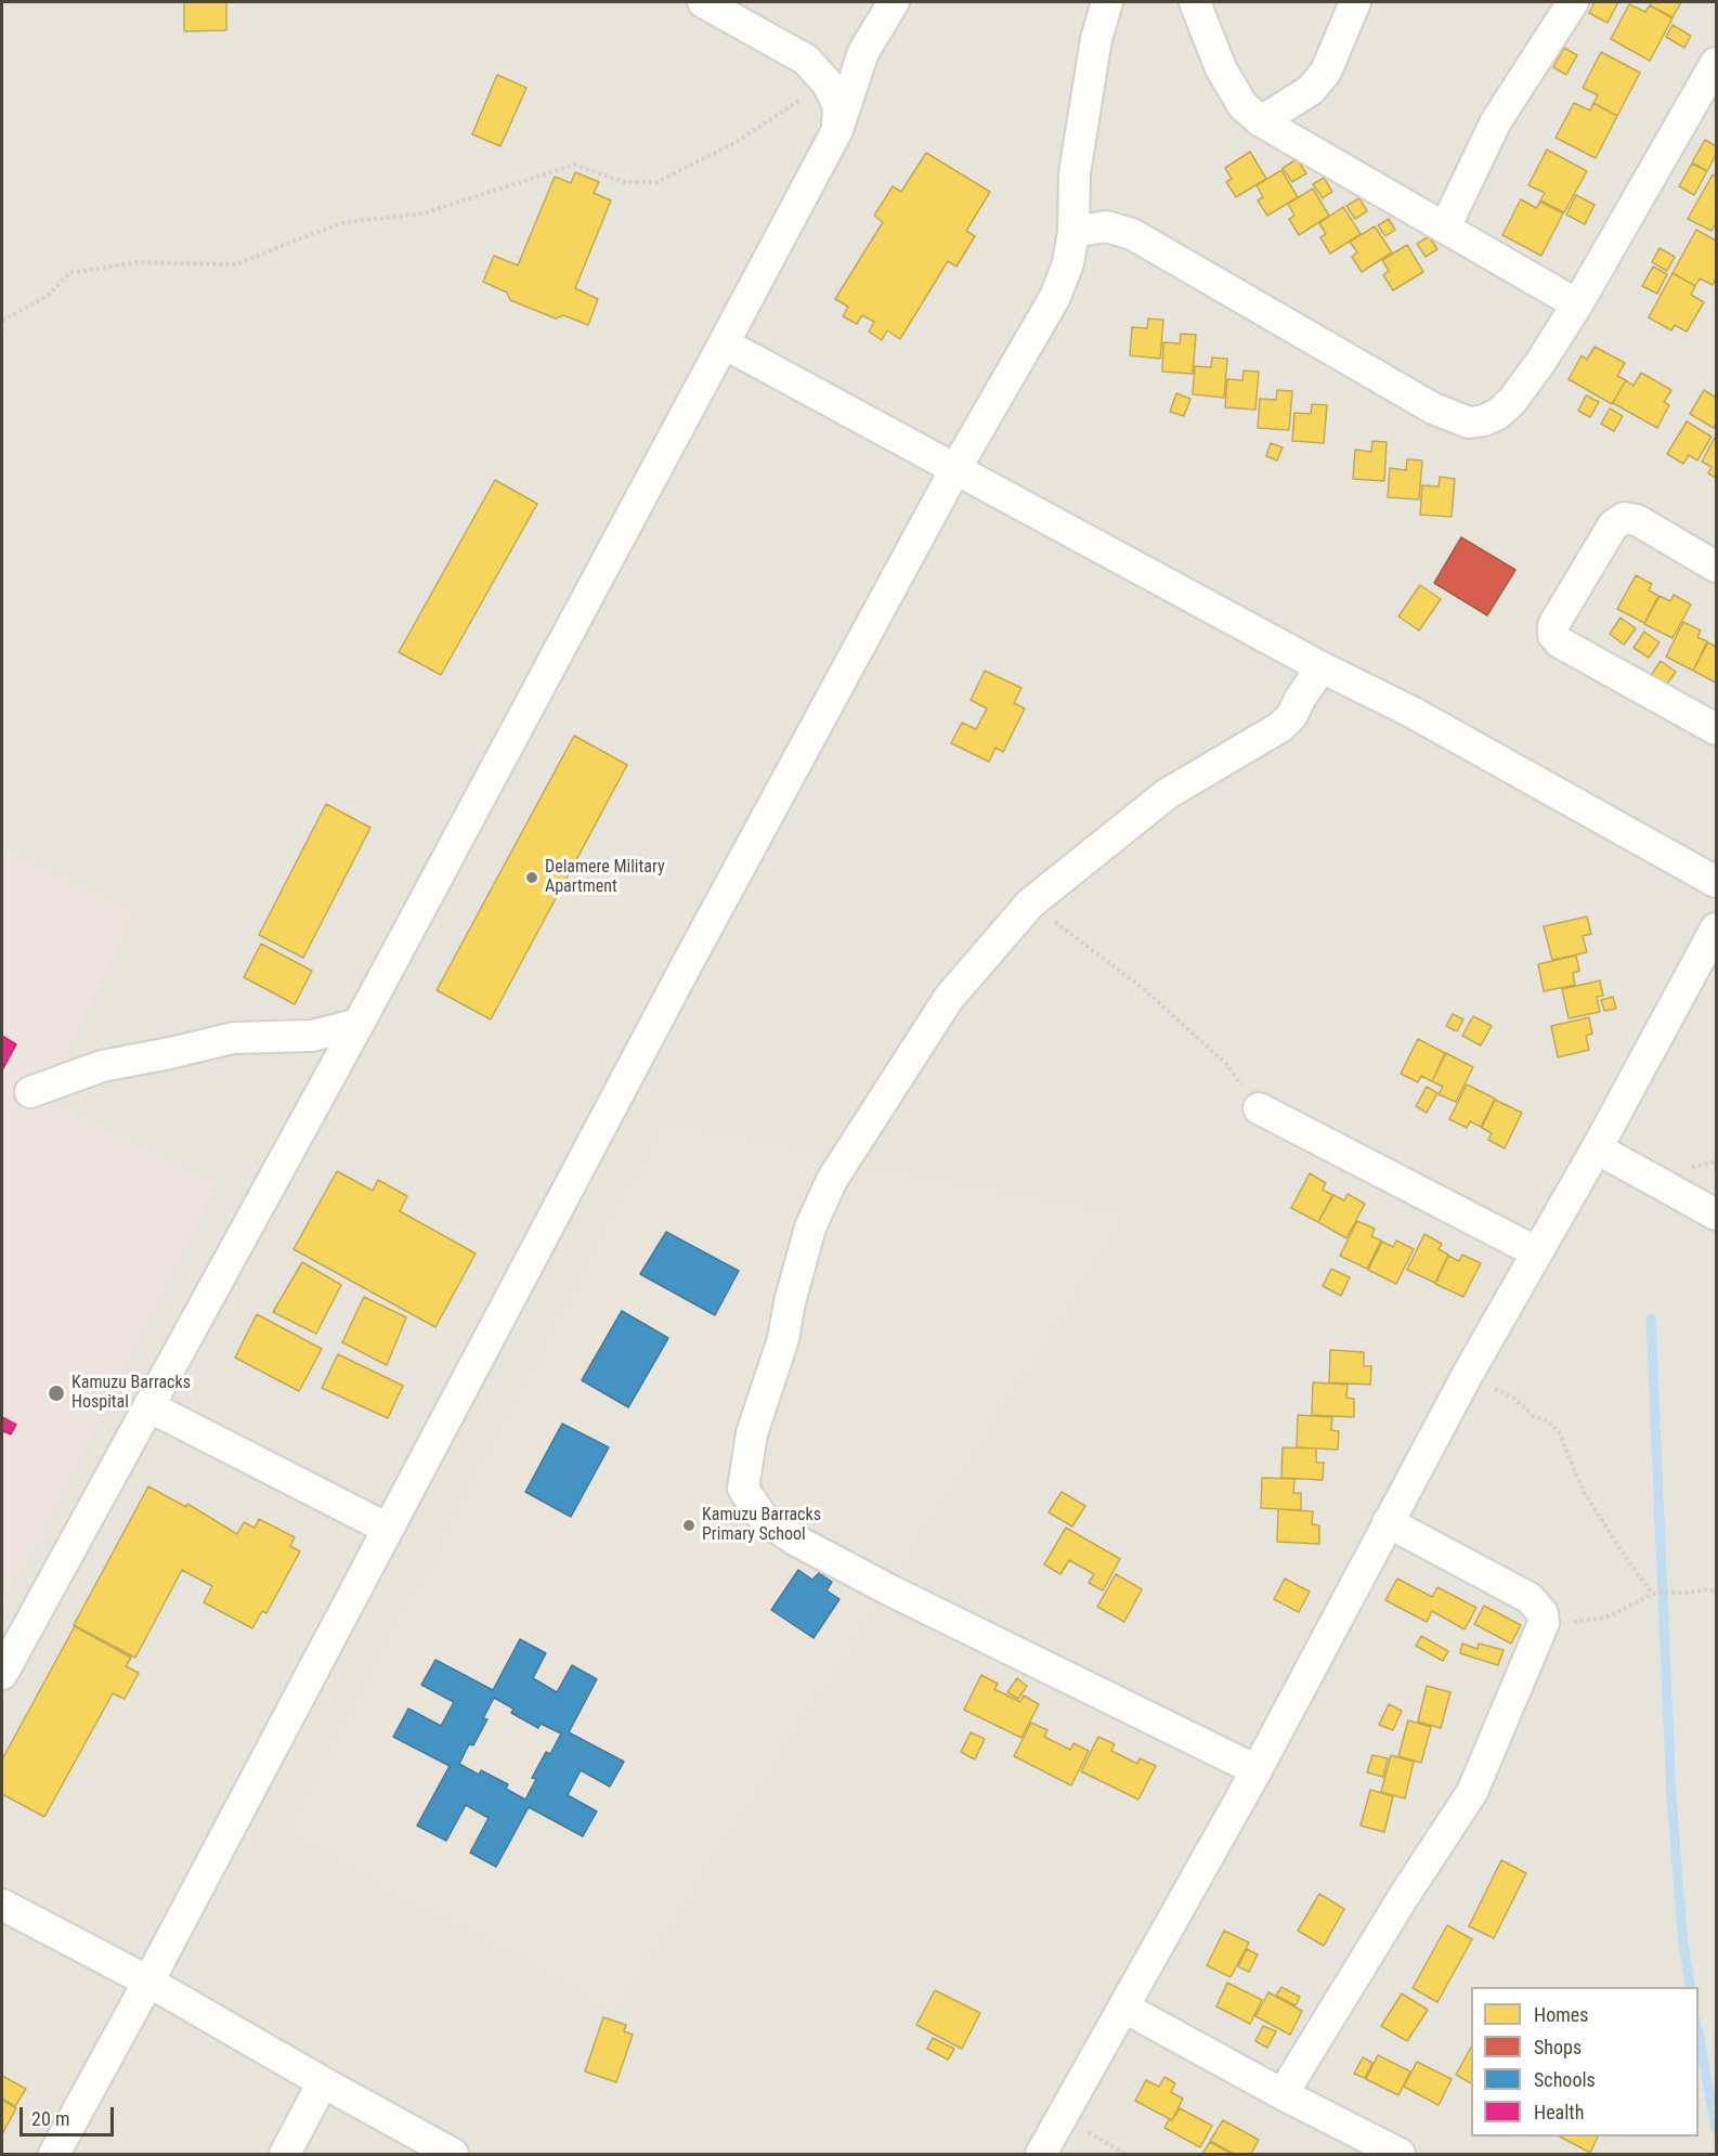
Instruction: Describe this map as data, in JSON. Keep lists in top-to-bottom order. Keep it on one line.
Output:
{"places":["Delamere Military Apartment","Kamuzu Barracks Hospital","Kamuzu Barracks Primary School"],"legend":["Homes","Shops","Schools","Health"],"scale_bar":"20 m"}
